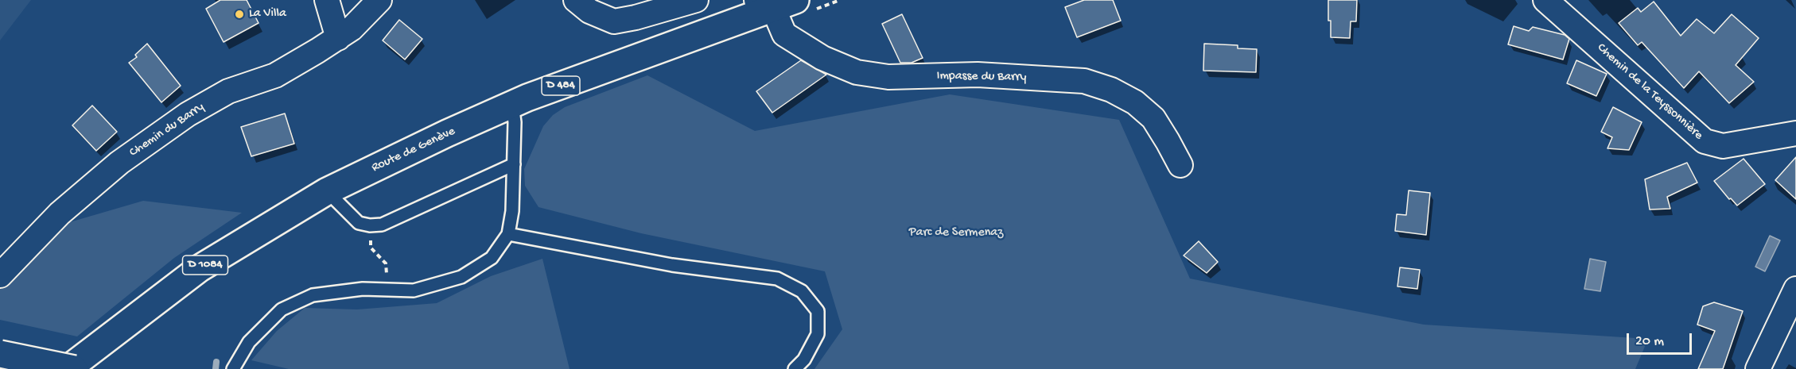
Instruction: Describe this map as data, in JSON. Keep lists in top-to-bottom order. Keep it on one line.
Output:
{"streets":{"main road":["D 484","Route de Genève","D 1084"],"street":["Impasse du Barry","Chemin de la Teyssonnière","Chemin du Barry"]},"crossings":[["Impasse du Barry","Route de Genève"]],"parks":["Parc de Sermenaz"],"places":["La Villa"],"scale_bar":"20 m"}
